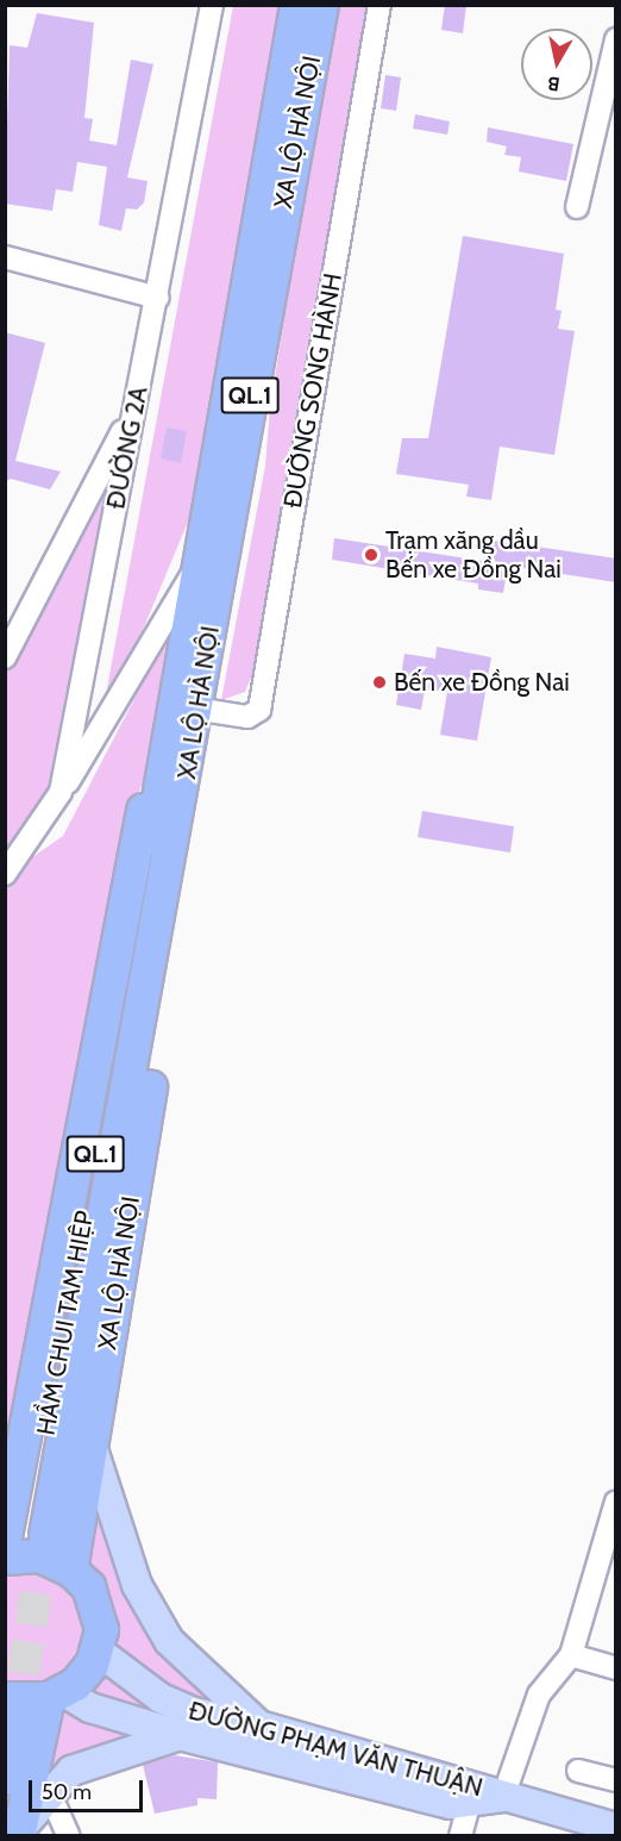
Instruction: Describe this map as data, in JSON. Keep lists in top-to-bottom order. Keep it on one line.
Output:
{"streets":{"highway":["XA LỘ HÀ NỘI","QL.1","HẦM CHUI TAM HIỆP"],"main road":["ĐƯỜNG PHẠM VĂN THUẬN"],"street":["ĐƯỜNG SONG HÀNH","ĐƯỜNG 2A"]},"crossings":[["XA LỘ HÀ NỘI","ĐƯỜNG SONG HÀNH"],["XA LỘ HÀ NỘI","HẦM CHUI TAM HIỆP"]],"places":["Trạm xăng dầu Bến xe Đồng Nai","Bến xe Đồng Nai"],"scale_bar":"50 m","north":"bottom"}
